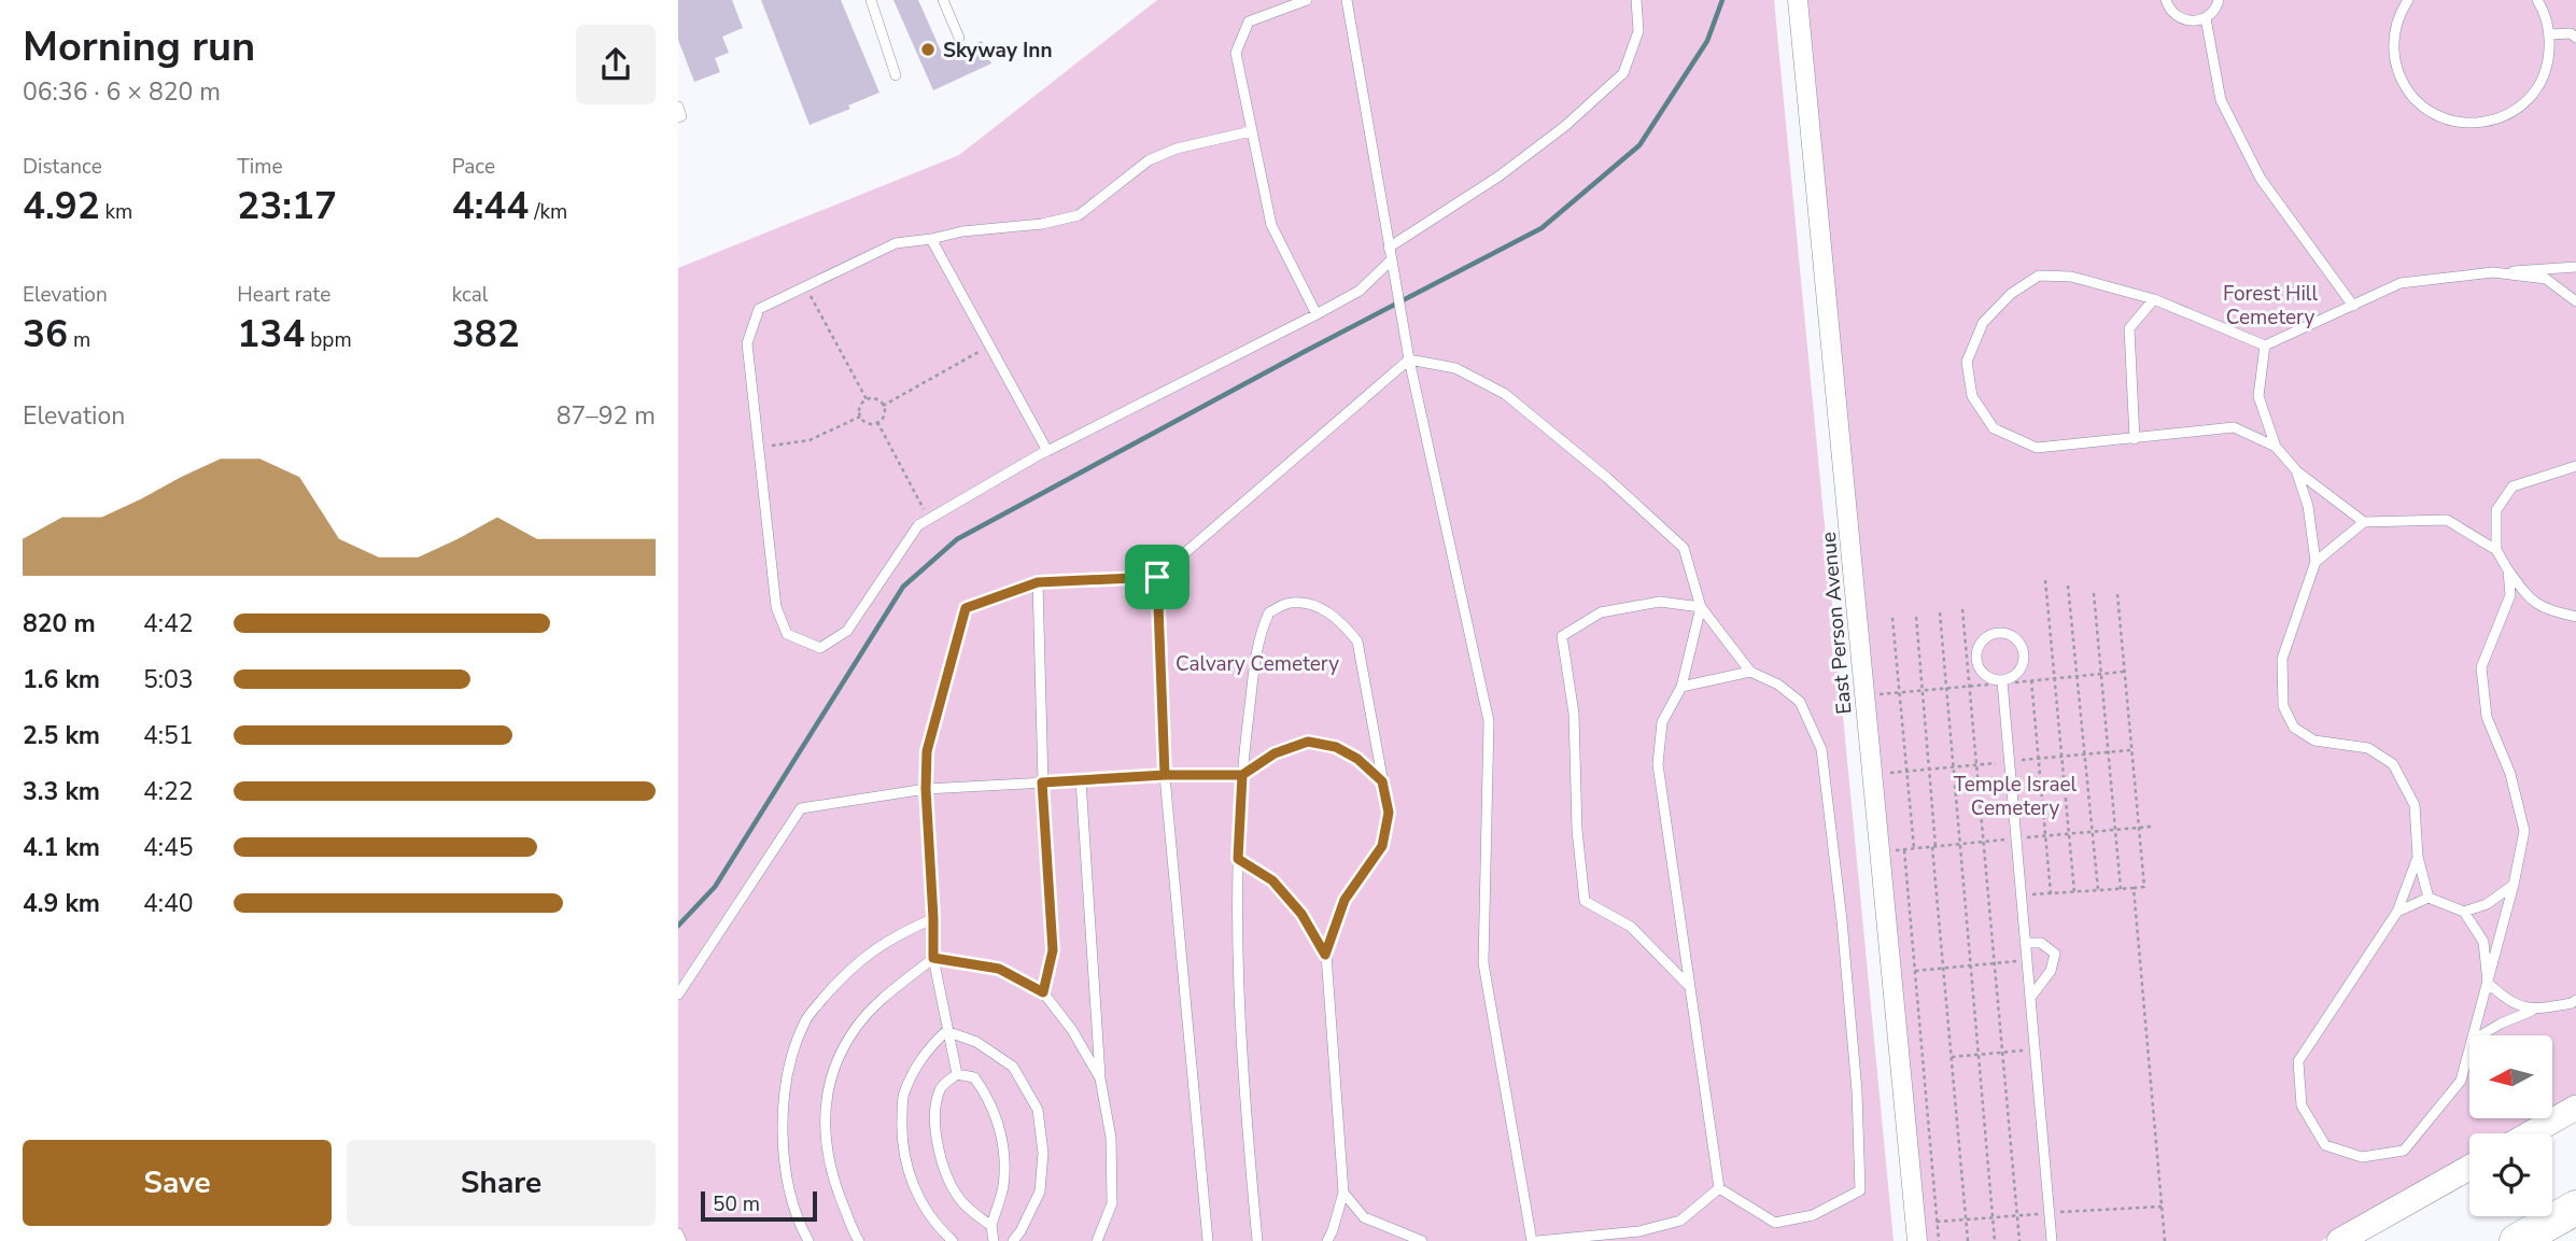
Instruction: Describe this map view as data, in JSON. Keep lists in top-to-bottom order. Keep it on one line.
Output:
{"streets":{"street":["East Person Avenue"]},"parks":["Forest Hill Cemetery","Calvary Cemetery","Temple Israel Cemetery"],"places":["Skyway Inn"],"scale_bar":"50 m","north":"left","page":{"heading":["Morning run","06:36 · 6 × 820 m"],"stats":[["Distance","4.92 km"],["Time","23:17"],["Pace","4:44 /km"],["Elevation","36 m"],["Heart rate","134 bpm"],["kcal","382"]],"chart":["Elevation","87–92 m"],"list":[{"name":"820 m","note":"4:42"},{"name":"1.6 km","note":"5:03"},{"name":"2.5 km","note":"4:51"},{"name":"3.3 km","note":"4:22"},{"name":"4.1 km","note":"4:45"},{"name":"4.9 km","note":"4:40"}],"buttons":["Save","Share"],"scale":"50 m"}}
